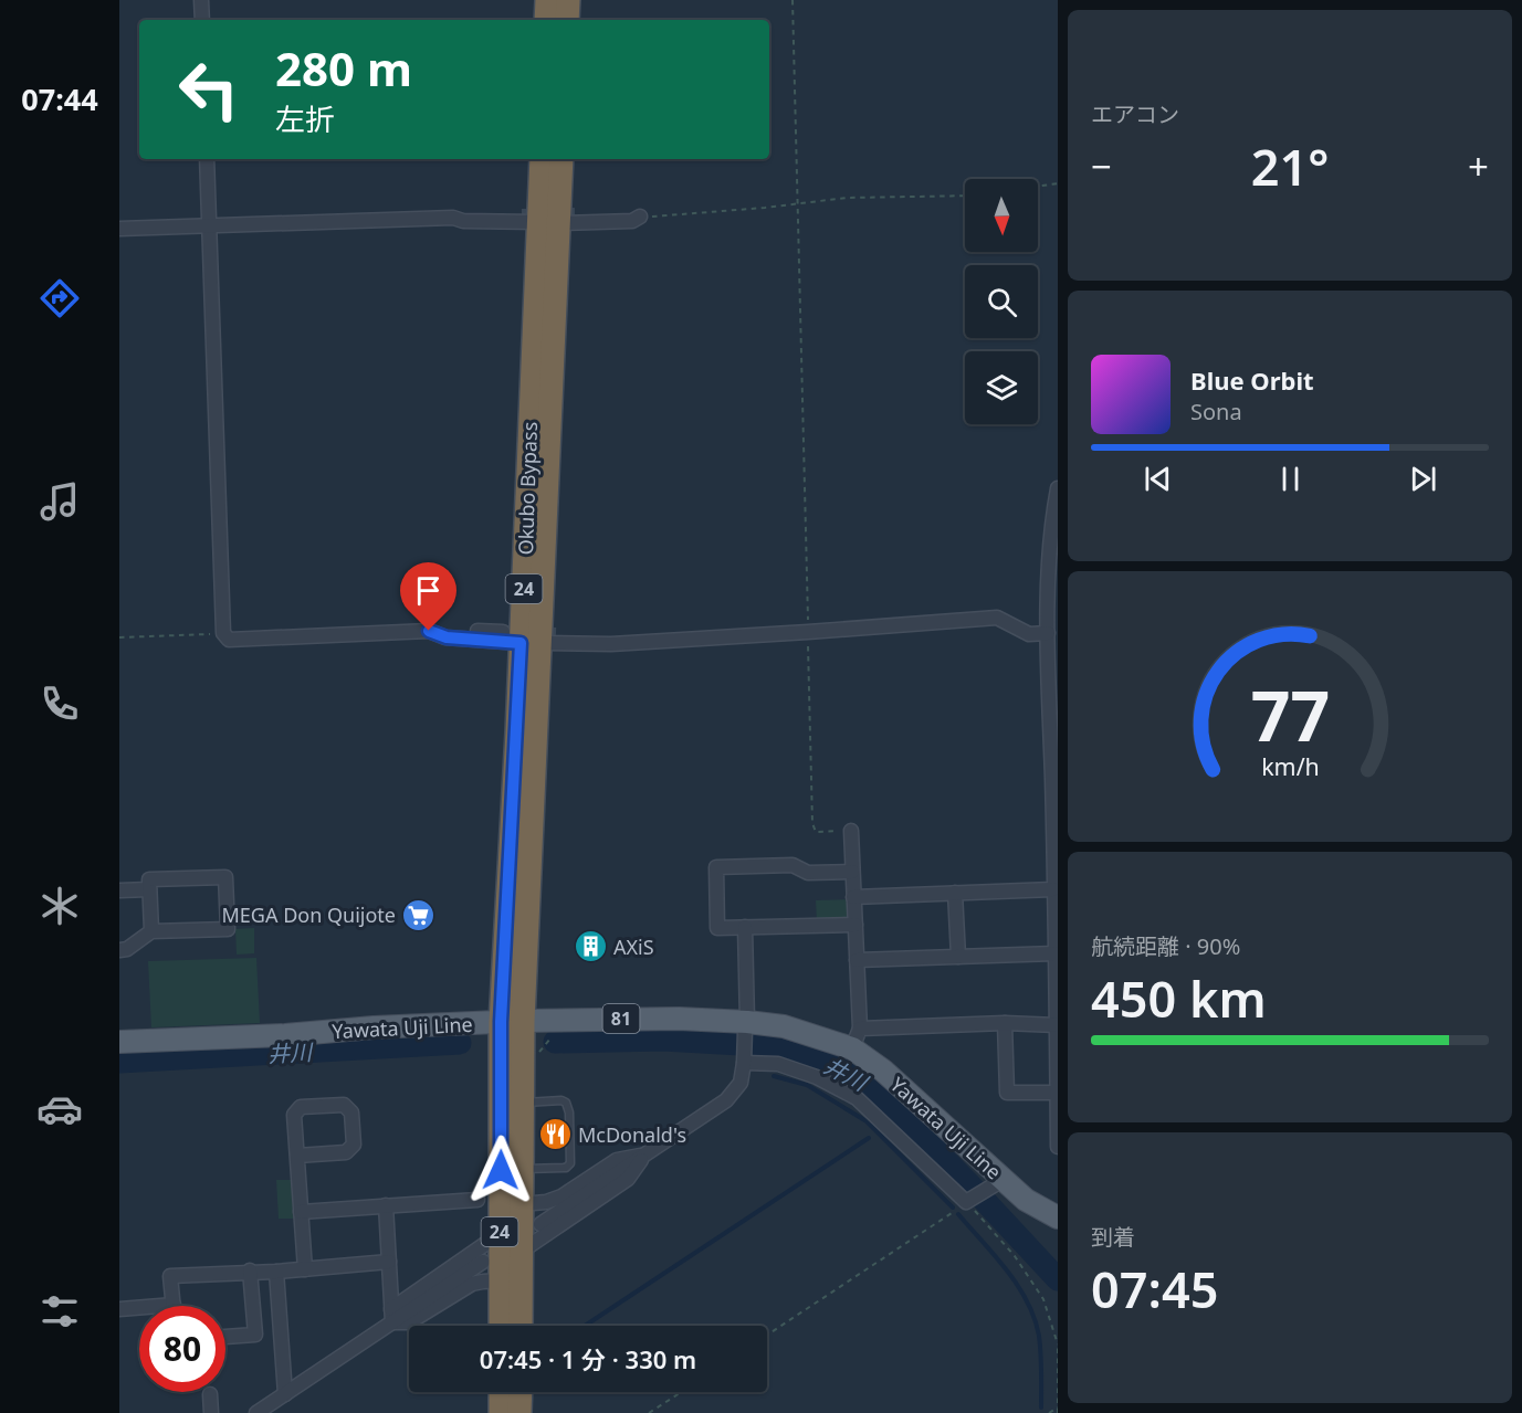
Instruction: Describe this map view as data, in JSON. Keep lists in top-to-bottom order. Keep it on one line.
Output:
{"streets":{"highway":["Okubo Bypass","24"],"main road":["81","Yawata Uji Line"]},"crossings":[["Okubo Bypass","Yawata Uji Line"]],"water":["井川"],"places":{"supermarket":["MEGA Don Quijote"],"building":["AXiS"],"restaurant":["McDonald's"]},"north":"bottom","page":{"tabs":"07:44","tile":["エアコン",["航続距離 · 90%","450 km"],["到着","07:45"]],"turn":["280 m","左折"],"heat":["−","21°","+"],"song":["Blue Orbit","Sona"],"limit":"80","trip":"07:45 · 1 分 · 330 m","gauge":["77","km/h"]}}
